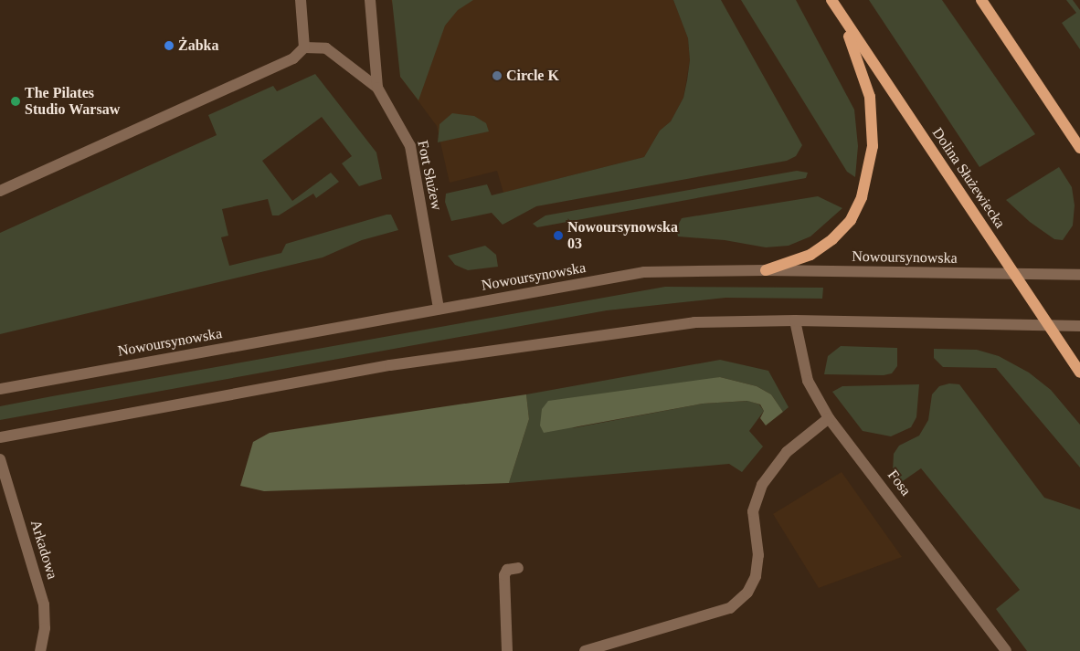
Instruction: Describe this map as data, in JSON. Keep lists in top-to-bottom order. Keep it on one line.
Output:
{"streets":{"main road":["Dolina Służewiecka"],"street":["Fort Służew","Nowoursynowska","Fosa","Arkadowa"]},"crossings":[["Fort Służew","Nowoursynowska"],["Dolina Służewiecka","Nowoursynowska"]],"places":["Żabka","Circle K","The Pilates Studio Warsaw","Nowoursynowska 03"]}
